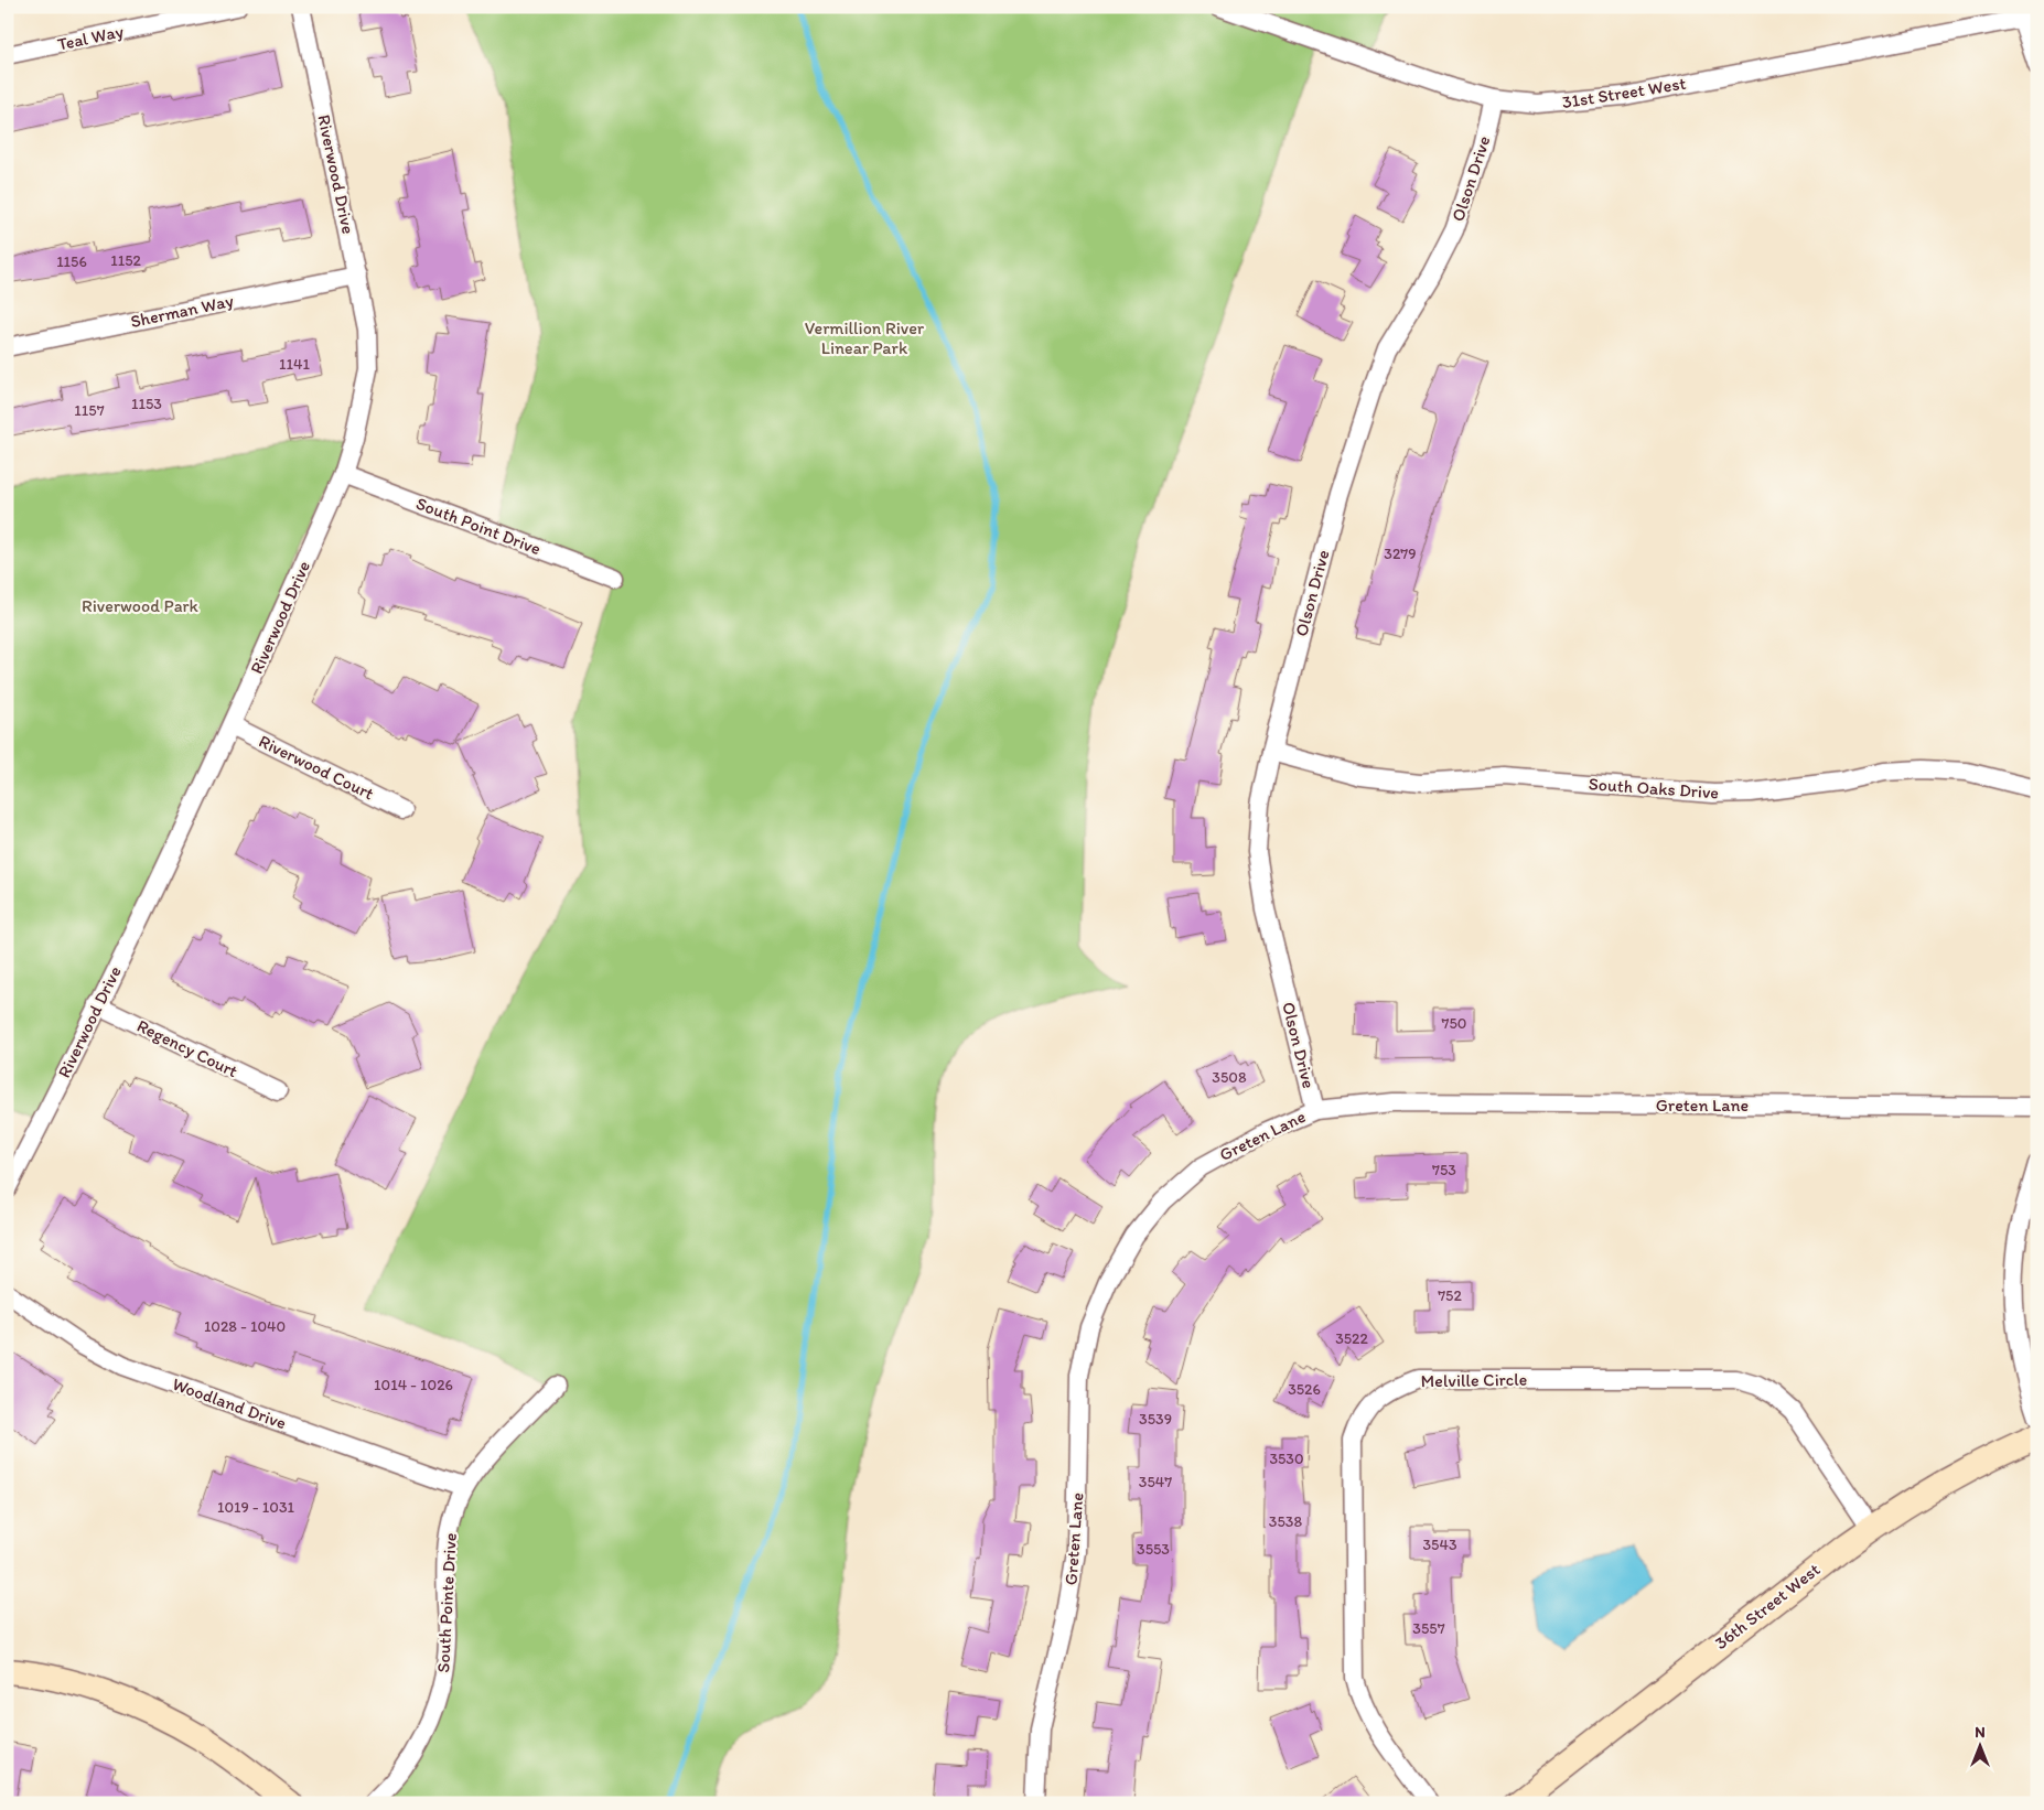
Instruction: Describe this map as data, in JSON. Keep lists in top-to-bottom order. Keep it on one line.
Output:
{"streets":{"street":["Teal Way","31st Street West","Riverwood Drive","Olson Drive","Sherman Way","South Point Drive","Riverwood Court","South Oaks Drive","Regency Court","Greten Lane","Melville Circle","Woodland Drive","South Pointe Drive","36th Street West"]},"crossings":[["31st Street West","Olson Drive"],["Riverwood Drive","Sherman Way"],["Riverwood Drive","South Point Drive"],["Riverwood Drive","Riverwood Court"],["Riverwood Drive","Regency Court"],["Olson Drive","South Oaks Drive"],["Olson Drive","Greten Lane"],["Melville Circle","36th Street West"],["Woodland Drive","South Pointe Drive"]],"parks":["Vermillion River Linear Park","Riverwood Park"],"house_numbers":["1152","1156","1141","1153","1157","3279","750","3508","753","752","1028 - 1040","3522","1014 - 1026","3526","3539","3530","3547","1019 - 1031","3538","3543","3553","3557"],"north":"top"}
